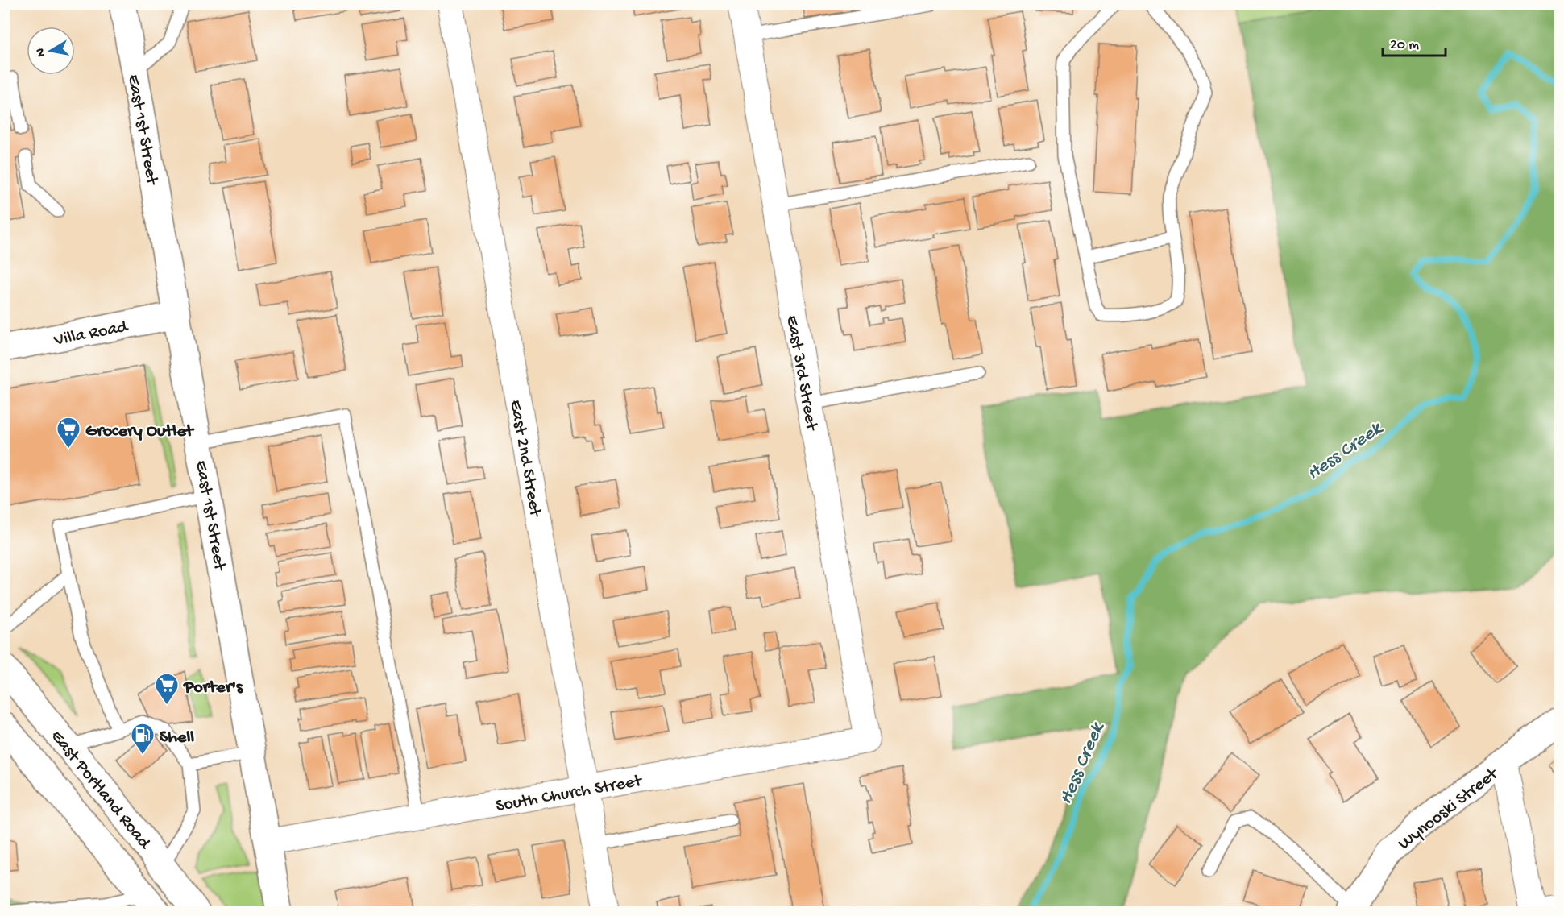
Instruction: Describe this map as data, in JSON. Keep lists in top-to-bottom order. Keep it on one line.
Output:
{"streets":{"main road":["East 1st Street","Villa Road","East Portland Road","Wynooski Street"],"street":["East 3rd Street","East 2nd Street","South Church Street"]},"crossings":[["East 1st Street","Villa Road"],["East 1st Street","South Church Street"],["East 3rd Street","South Church Street"],["East 2nd Street","South Church Street"]],"water":["Hess Creek"],"places":{"supermarket":["Grocery Outlet","Porter's"],"fuel station":["Shell"]},"scale_bar":"20 m","north":"left"}
